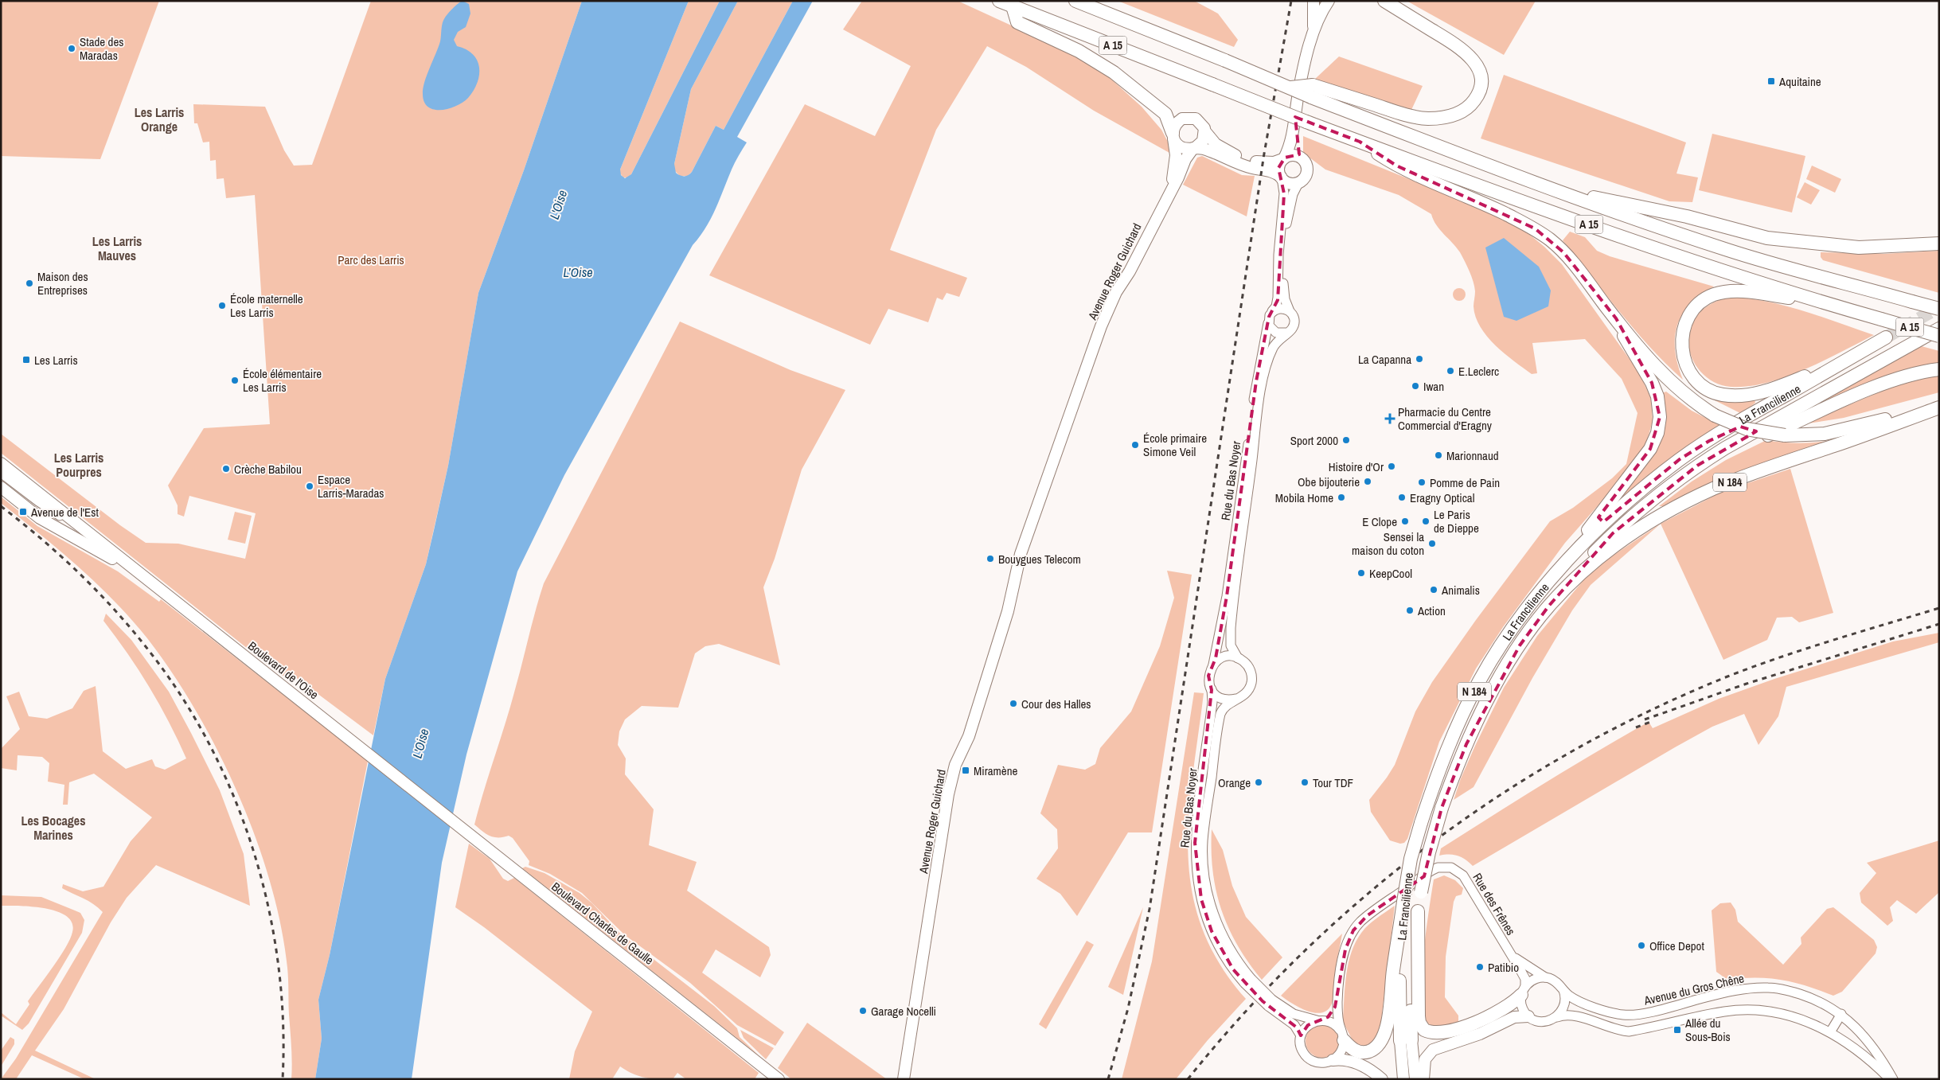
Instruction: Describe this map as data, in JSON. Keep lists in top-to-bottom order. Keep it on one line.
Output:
{"streets":{"highway":["A 15","La Francilienne","N 184"],"main road":["Avenue Roger Guichard","Boulevard de l'Oise","Boulevard Charles de Gaulle"],"street":["Rue du Bas Noyer","Rue des Frênes","Avenue du Gros Chêne"]},"crossings":[["A 15","La Francilienne"],["La Francilienne","N 184"],["Rue du Bas Noyer","Rue des Frênes"],["Boulevard de l'Oise","Boulevard Charles de Gaulle"],["Rue des Frênes","Avenue du Gros Chêne"]],"districts":["Les Larris Orange","Les Larris Mauves","Les Larris Pourpres","Les Bocages Marines"],"water":["L'Oise","L’Oise"],"parks":["Parc des Larris"],"places":{"other":["Stade des Maradas","Maison des Entreprises","École maternelle Les Larris","La Capanna","E.Leclerc","École élémentaire Les Larris","Iwan","Sport 2000","École primaire Simone Veil","Marionnaud","Histoire d'Or","Crèche Babilou","Obe bijouterie","Pomme de Pain","Espace Larris-Maradas","Mobila Home","Eragny Optical","E Clope","Le Paris de Dieppe","Sensei la maison du coton","Bouygues Telecom","KeepCool","Animalis","Action","Cour des Halles","Orange","Tour TDF","Office Depot","Patibio","Garage Nocelli"],"transit":["Aquitaine","Les Larris","Avenue de l'Est","Miramène","Allée du Sous-Bois"],"health":["Pharmacie du Centre Commercial d'Eragny"]}}
